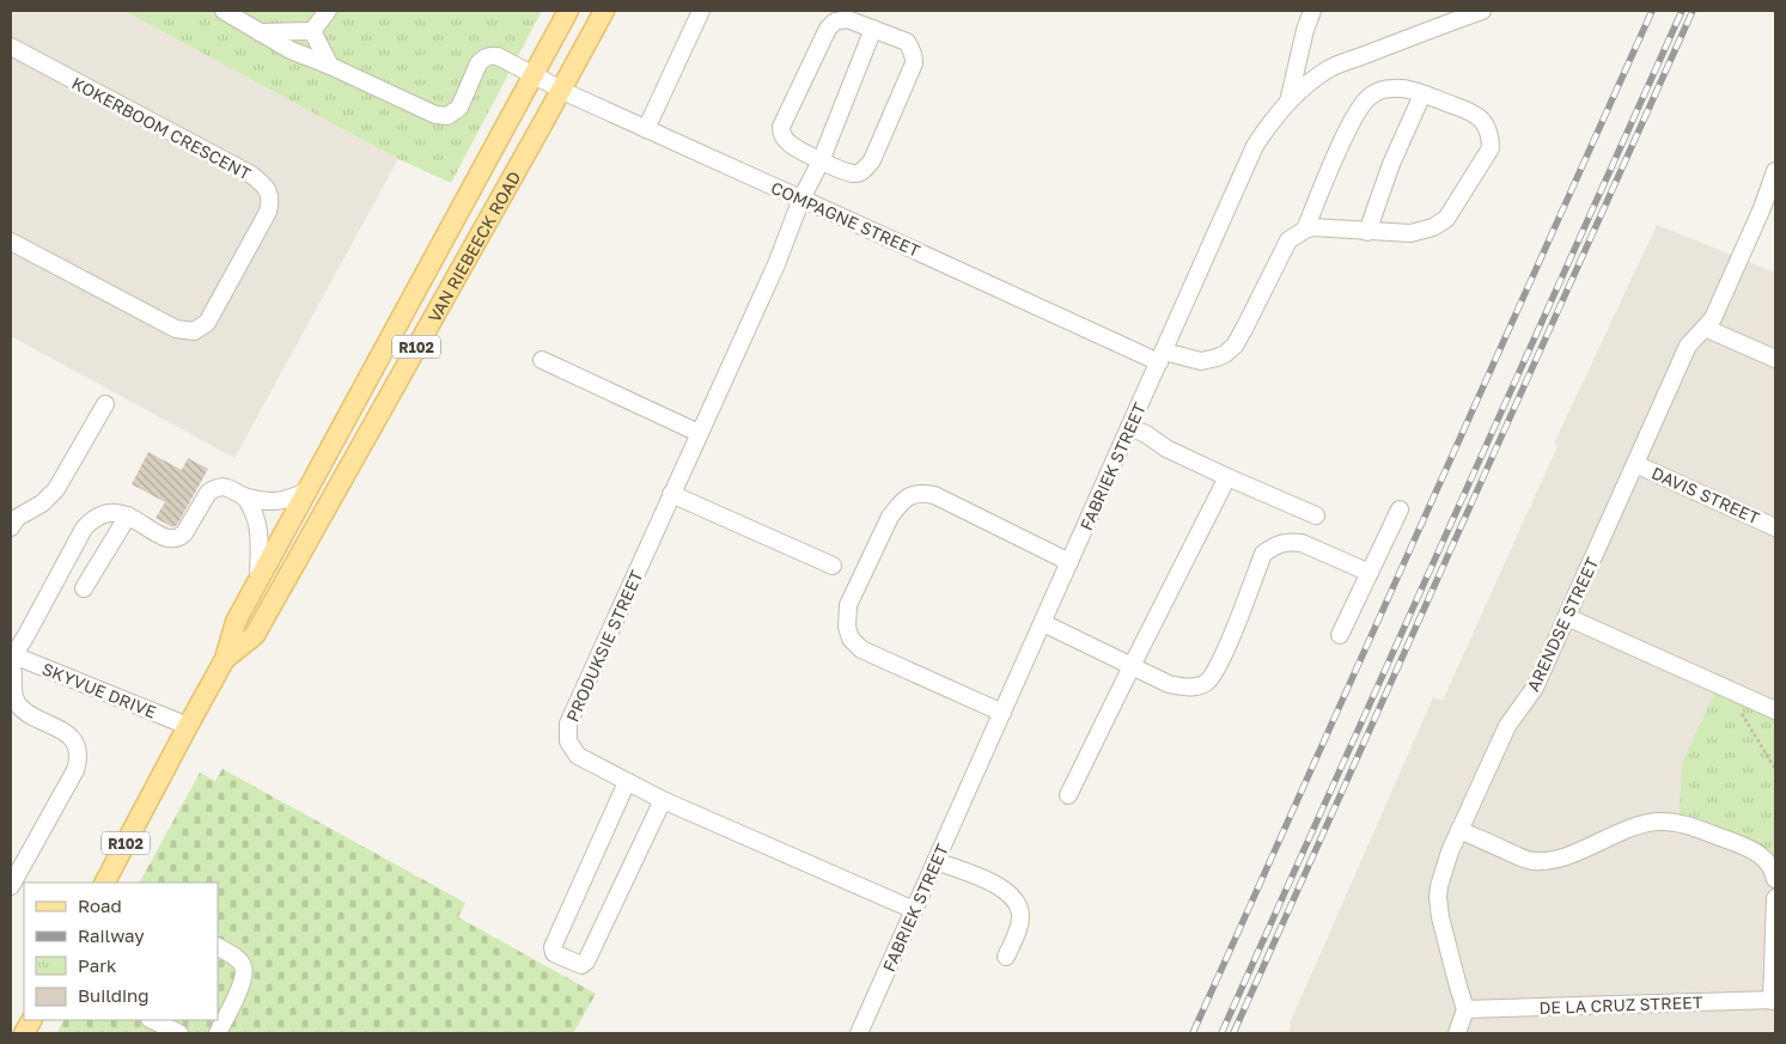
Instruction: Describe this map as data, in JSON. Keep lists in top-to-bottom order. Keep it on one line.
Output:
{"streets":{"main road":["VAN RIEBEECK ROAD","R102"],"street":["KOKERBOOM CRESCENT","COMPAGNE STREET","FABRIEK STREET","DAVIS STREET","ARENDSE STREET","PRODUKSIE STREET","SKYVUE DRIVE","DE LA CRUZ STREET"]},"crossings":[["COMPAGNE STREET","VAN RIEBEECK ROAD"],["COMPAGNE STREET","FABRIEK STREET"],["COMPAGNE STREET","PRODUKSIE STREET"],["VAN RIEBEECK ROAD","SKYVUE DRIVE"],["FABRIEK STREET","PRODUKSIE STREET"],["DAVIS STREET","ARENDSE STREET"],["ARENDSE STREET","DE LA CRUZ STREET"]],"legend":["Road","Railway","Park","Building"]}
